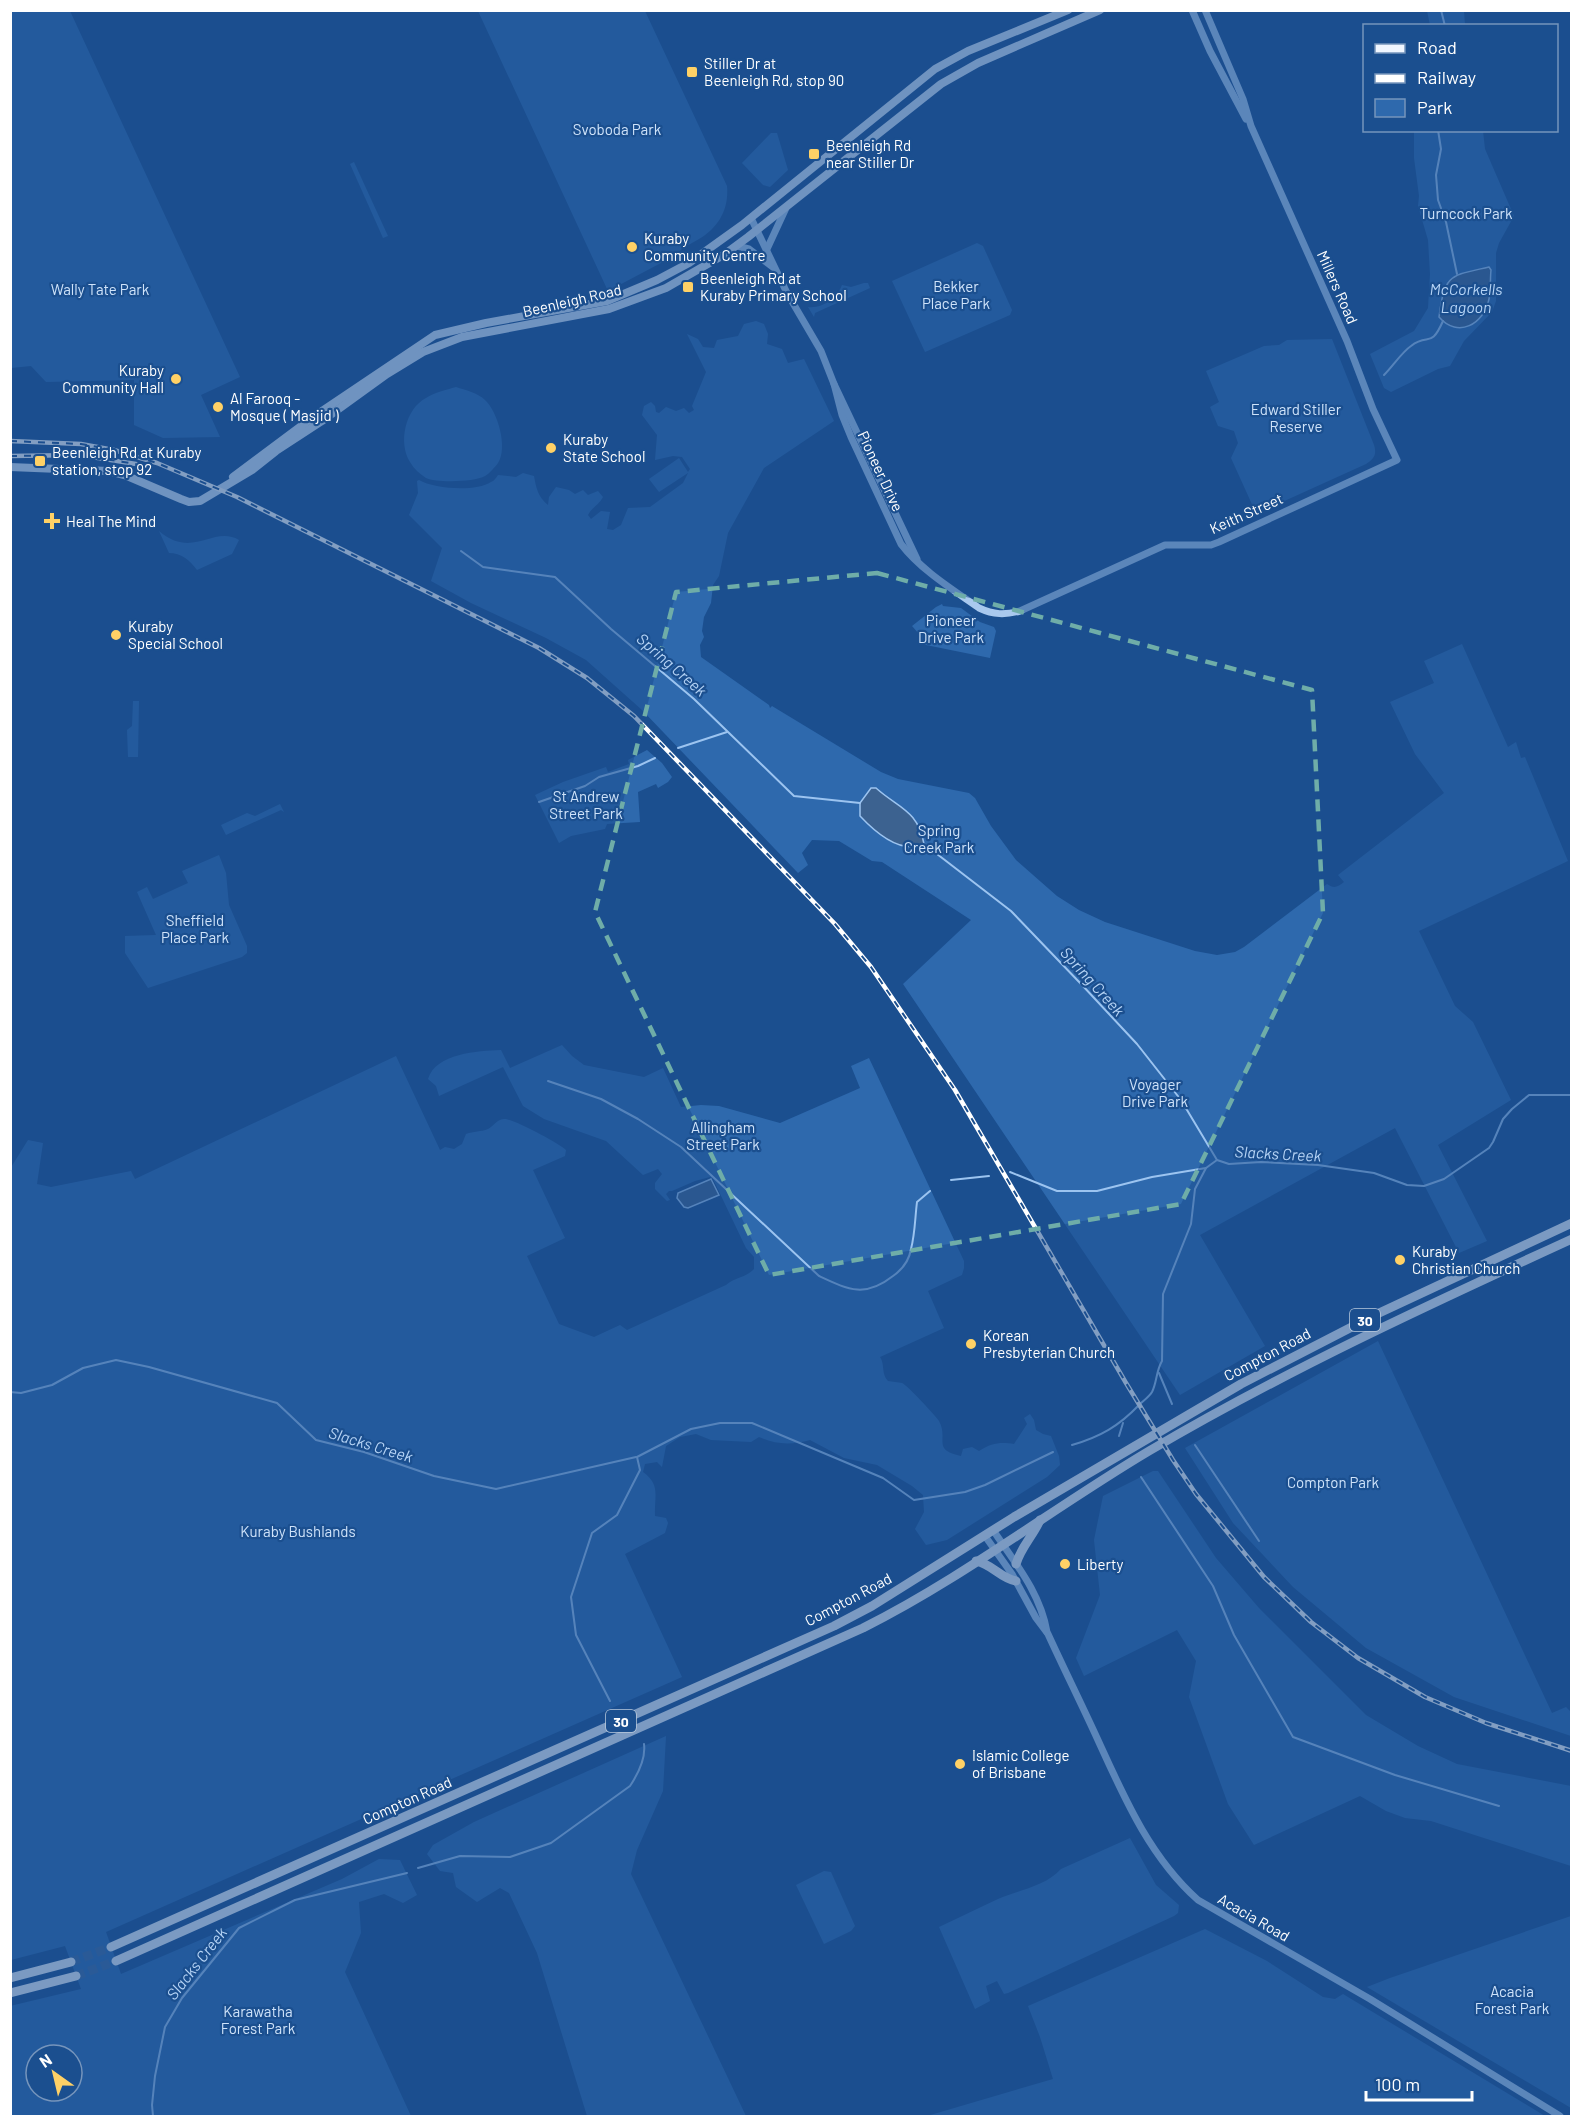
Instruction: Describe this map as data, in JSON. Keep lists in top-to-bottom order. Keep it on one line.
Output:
{"streets":{"main road":["Beenleigh Road","30","Compton Road"],"street":["Millers Road","Pioneer Drive","Keith Street","Acacia Road"]},"crossings":[["Millers Road","Keith Street"],["Beenleigh Road","Pioneer Drive"],["Pioneer Drive","Keith Street"],["Compton Road","Acacia Road"]],"water":["McCorkells Lagoon","Spring Creek","Slacks Creek"],"parks":["Svoboda Park","Turncock Park","Bekker Place Park","Wally Tate Park","Edward Stiller Reserve","Pioneer Drive Park","St Andrew Street Park","Spring Creek Park","Sheffield Place Park","Voyager Drive Park","Allingham Street Park","Compton Park","Kuraby Bushlands","Acacia Forest Park","Karawatha Forest Park"],"places":{"transit":["Stiller Dr at Beenleigh Rd, stop 90","Beenleigh Rd near Stiller Dr","Beenleigh Rd at Kuraby Primary School","Beenleigh Rd at Kuraby station, stop 92"],"other":["Kuraby Community Centre","Kuraby Community Hall","Al Farooq - Mosque ( Masjid )","Kuraby State School","Kuraby Special School","Kuraby Christian Church","Korean Presbyterian Church","Liberty","Islamic College of Brisbane"],"health":["Heal The Mind"]},"legend":["Road","Railway","Park"],"scale_bar":"100 m","north":"top left"}
